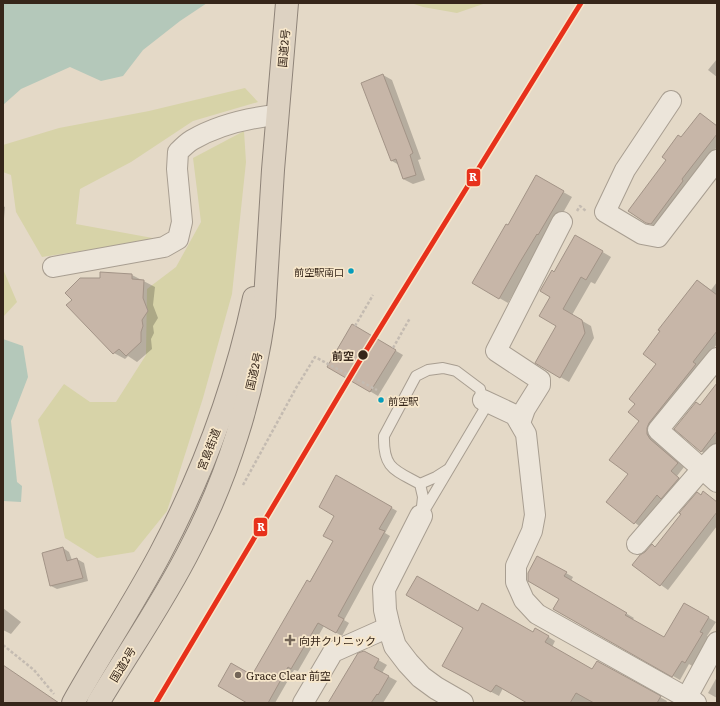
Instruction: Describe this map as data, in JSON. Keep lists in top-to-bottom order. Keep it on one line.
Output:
{"streets":{"highway":["国道2号","宮島街道"]},"crossings":[["国道2号","宮島街道"]],"places":{"other":["前空駅南口","前空","前空駅","Grace Clear 前空"],"health":["向井クリニック"]},"lines":["transit line R"]}
